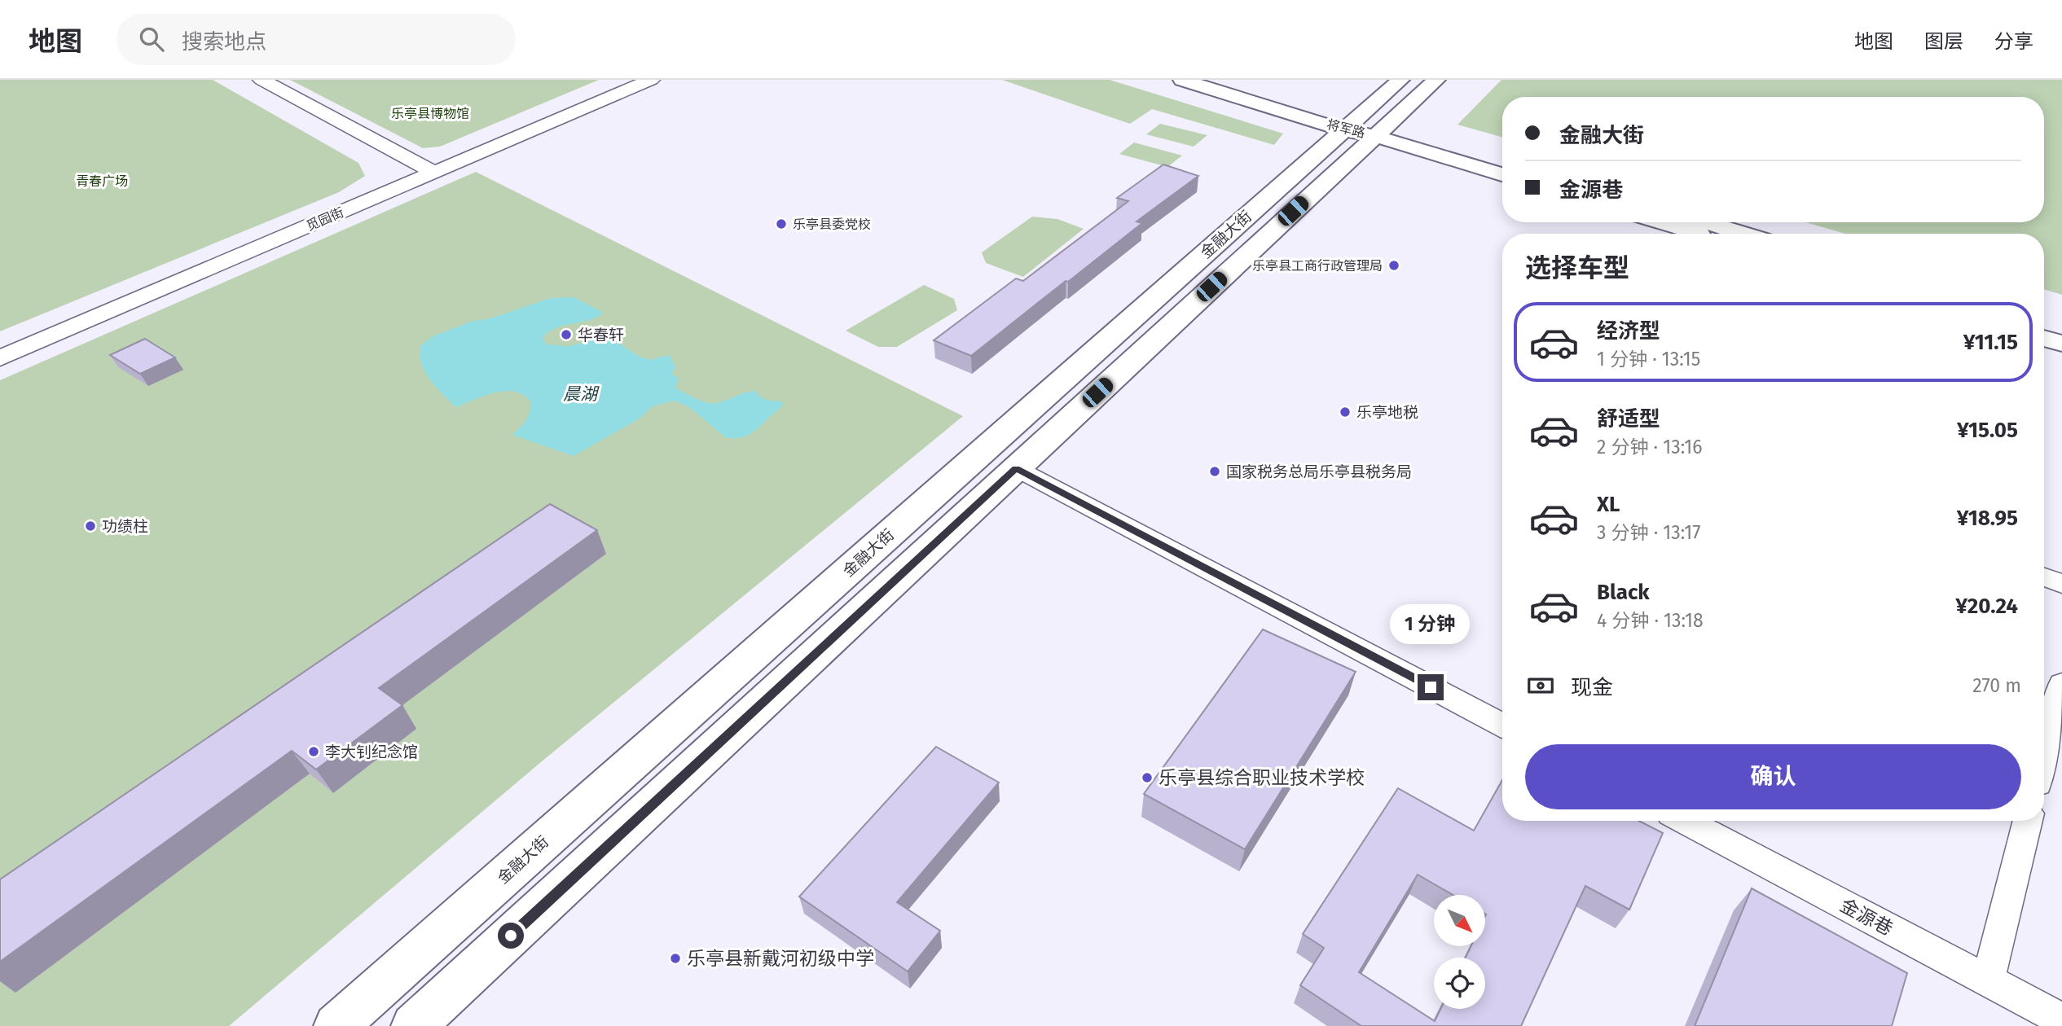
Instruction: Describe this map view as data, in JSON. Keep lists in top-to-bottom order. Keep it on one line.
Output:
{"streets":{"main road":["将军路","金融大街"],"street":["觅园街","金源巷"]},"crossings":[["将军路","金融大街"]],"water":["晨湖"],"parks":["乐亭县博物馆","青春广场"],"places":["乐亭县委党校","乐亭县工商行政管理局","华春轩","乐亭地税","国家税务总局乐亭县税务局","功绩柱","李大钊纪念馆","乐亭县综合职业技术学校","乐亭县新戴河初级中学"],"north":"bottom right","page":{"header":"地图","search":"搜索地点","nav":["地图","图层","分享"],"banner":["金融大街","金源巷"],"heading":"选择车型","list":[{"name":"经济型","note":"1 分钟 · 13:15","value":"¥11.15"},{"name":"舒适型","note":"2 分钟 · 13:16","value":"¥15.05"},{"name":"XL","note":"3 分钟 · 13:17","value":"¥18.95"},{"name":"Black","note":"4 分钟 · 13:18","value":"¥20.24"}],"bubble":"1 分钟","pay":["现金","270 m"],"buttons":"确认"}}
